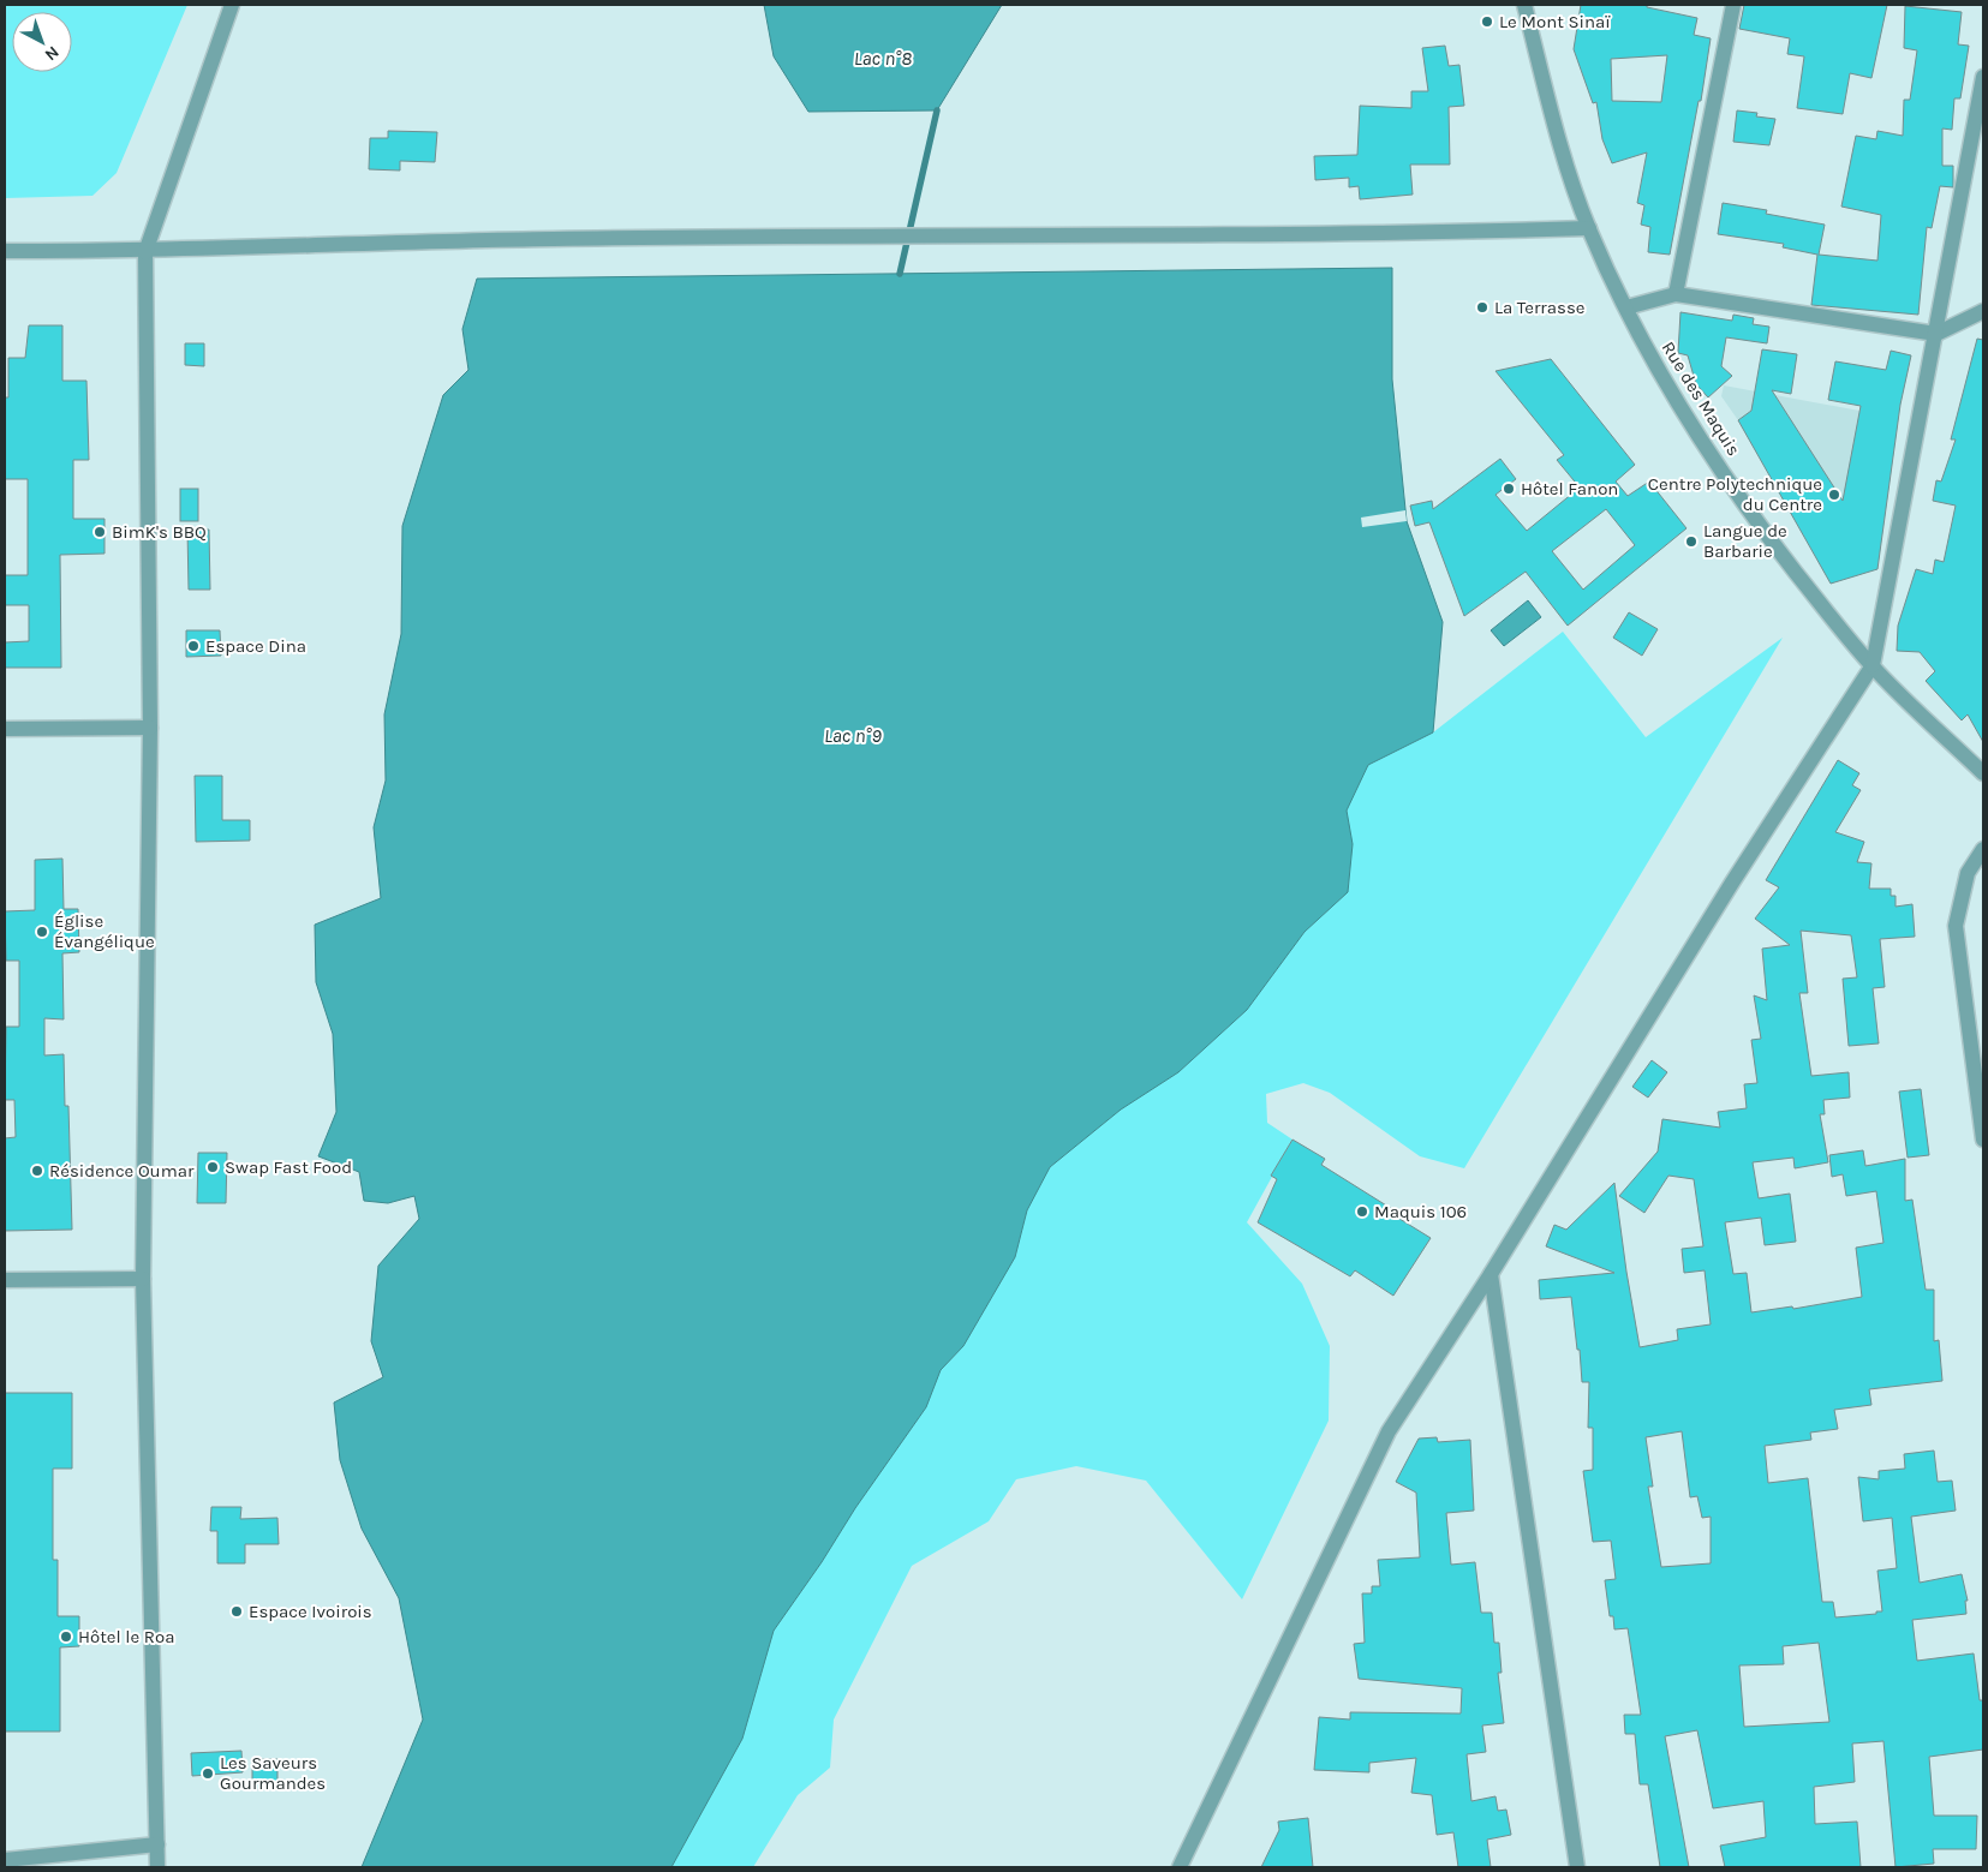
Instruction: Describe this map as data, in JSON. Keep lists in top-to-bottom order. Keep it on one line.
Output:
{"streets":{"street":["Rue des Maquis"]},"water":["Lac n°8","Lac n°9"],"places":["Le Mont Sinaï","La Terrasse","Hôtel Fanon","Centre Polytechnique du Centre","BimK's BBQ","Langue de Barbarie","Espace Dina","Église Évangélique","Swap Fast Food","Résidence Oumar","Maquis 106","Espace Ivoirois","Hôtel le Roa","Les Saveurs Gourmandes"],"north":"bottom right"}
